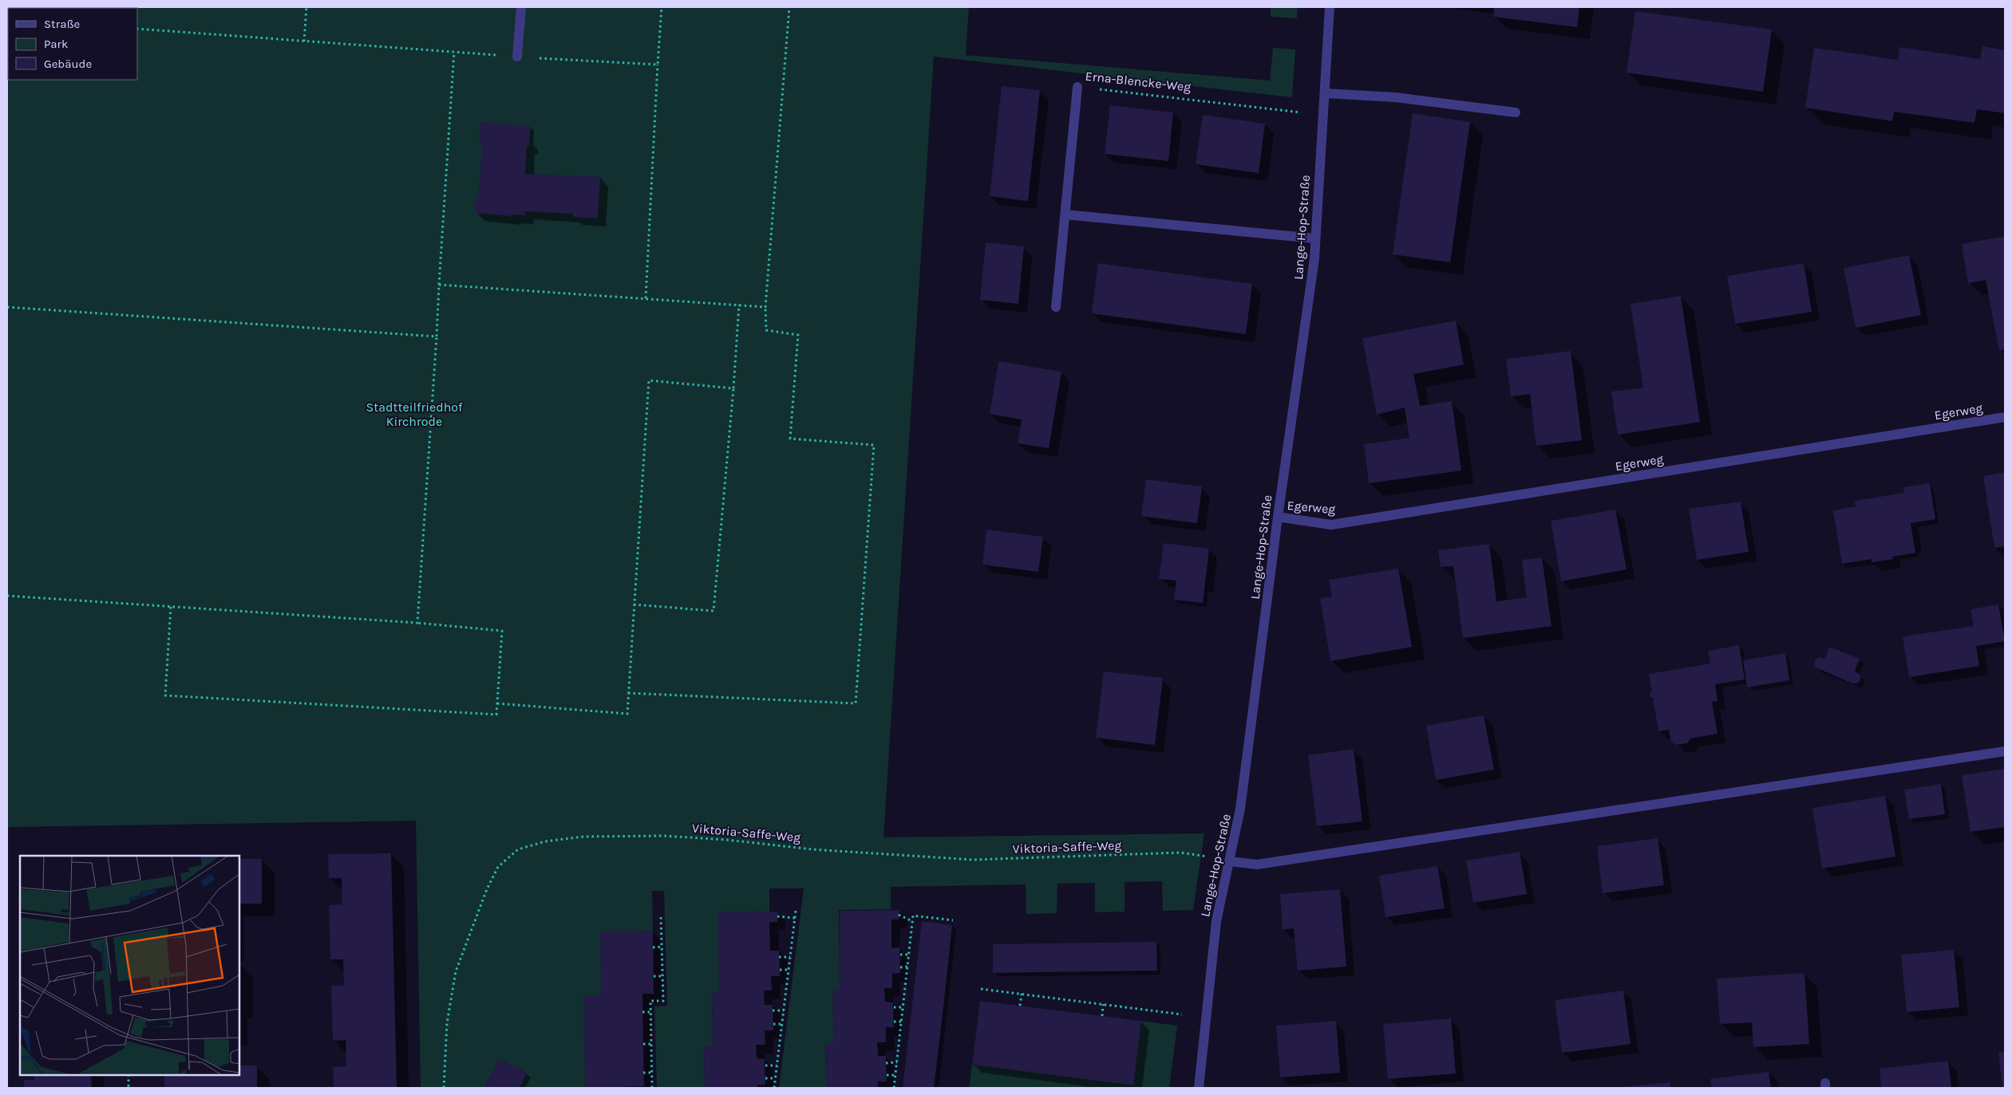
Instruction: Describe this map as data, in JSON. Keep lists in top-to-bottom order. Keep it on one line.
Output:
{"streets":{"street":["Erna-Blencke-Weg","Lange-Hop-Straße","Egerweg"],"path":["Viktoria-Saffe-Weg"]},"crossings":[["Erna-Blencke-Weg","Lange-Hop-Straße"],["Lange-Hop-Straße","Egerweg"],["Lange-Hop-Straße","Viktoria-Saffe-Weg"]],"parks":["Stadtteilfriedhof Kirchrode"],"legend":["Straße","Park","Gebäude"]}
